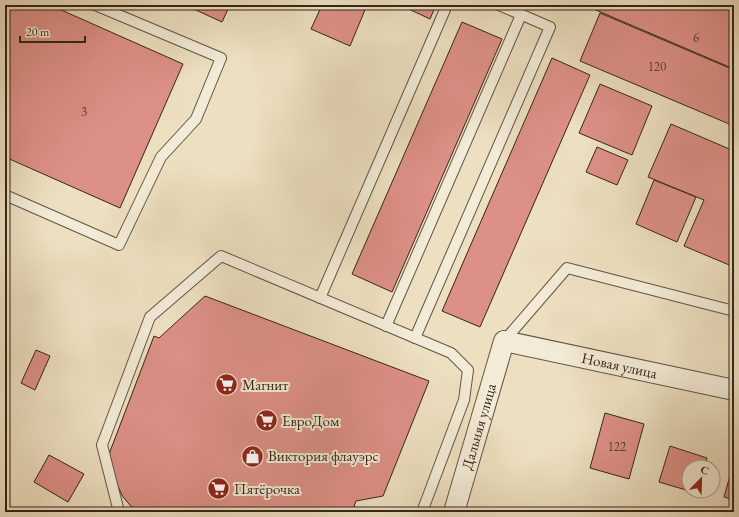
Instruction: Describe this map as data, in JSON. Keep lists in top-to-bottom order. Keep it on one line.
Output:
{"streets":{"street":["Новая улица","Дальняя улица"]},"crossings":[["Новая улица","Дальняя улица"]],"places":{"supermarket":["Магнит","ЕвроДом","Пятёрочка"],"shop":["Виктория флауэрс"]},"house_numbers":["6","120","3","122"],"scale_bar":"20 m","north":"top right"}
